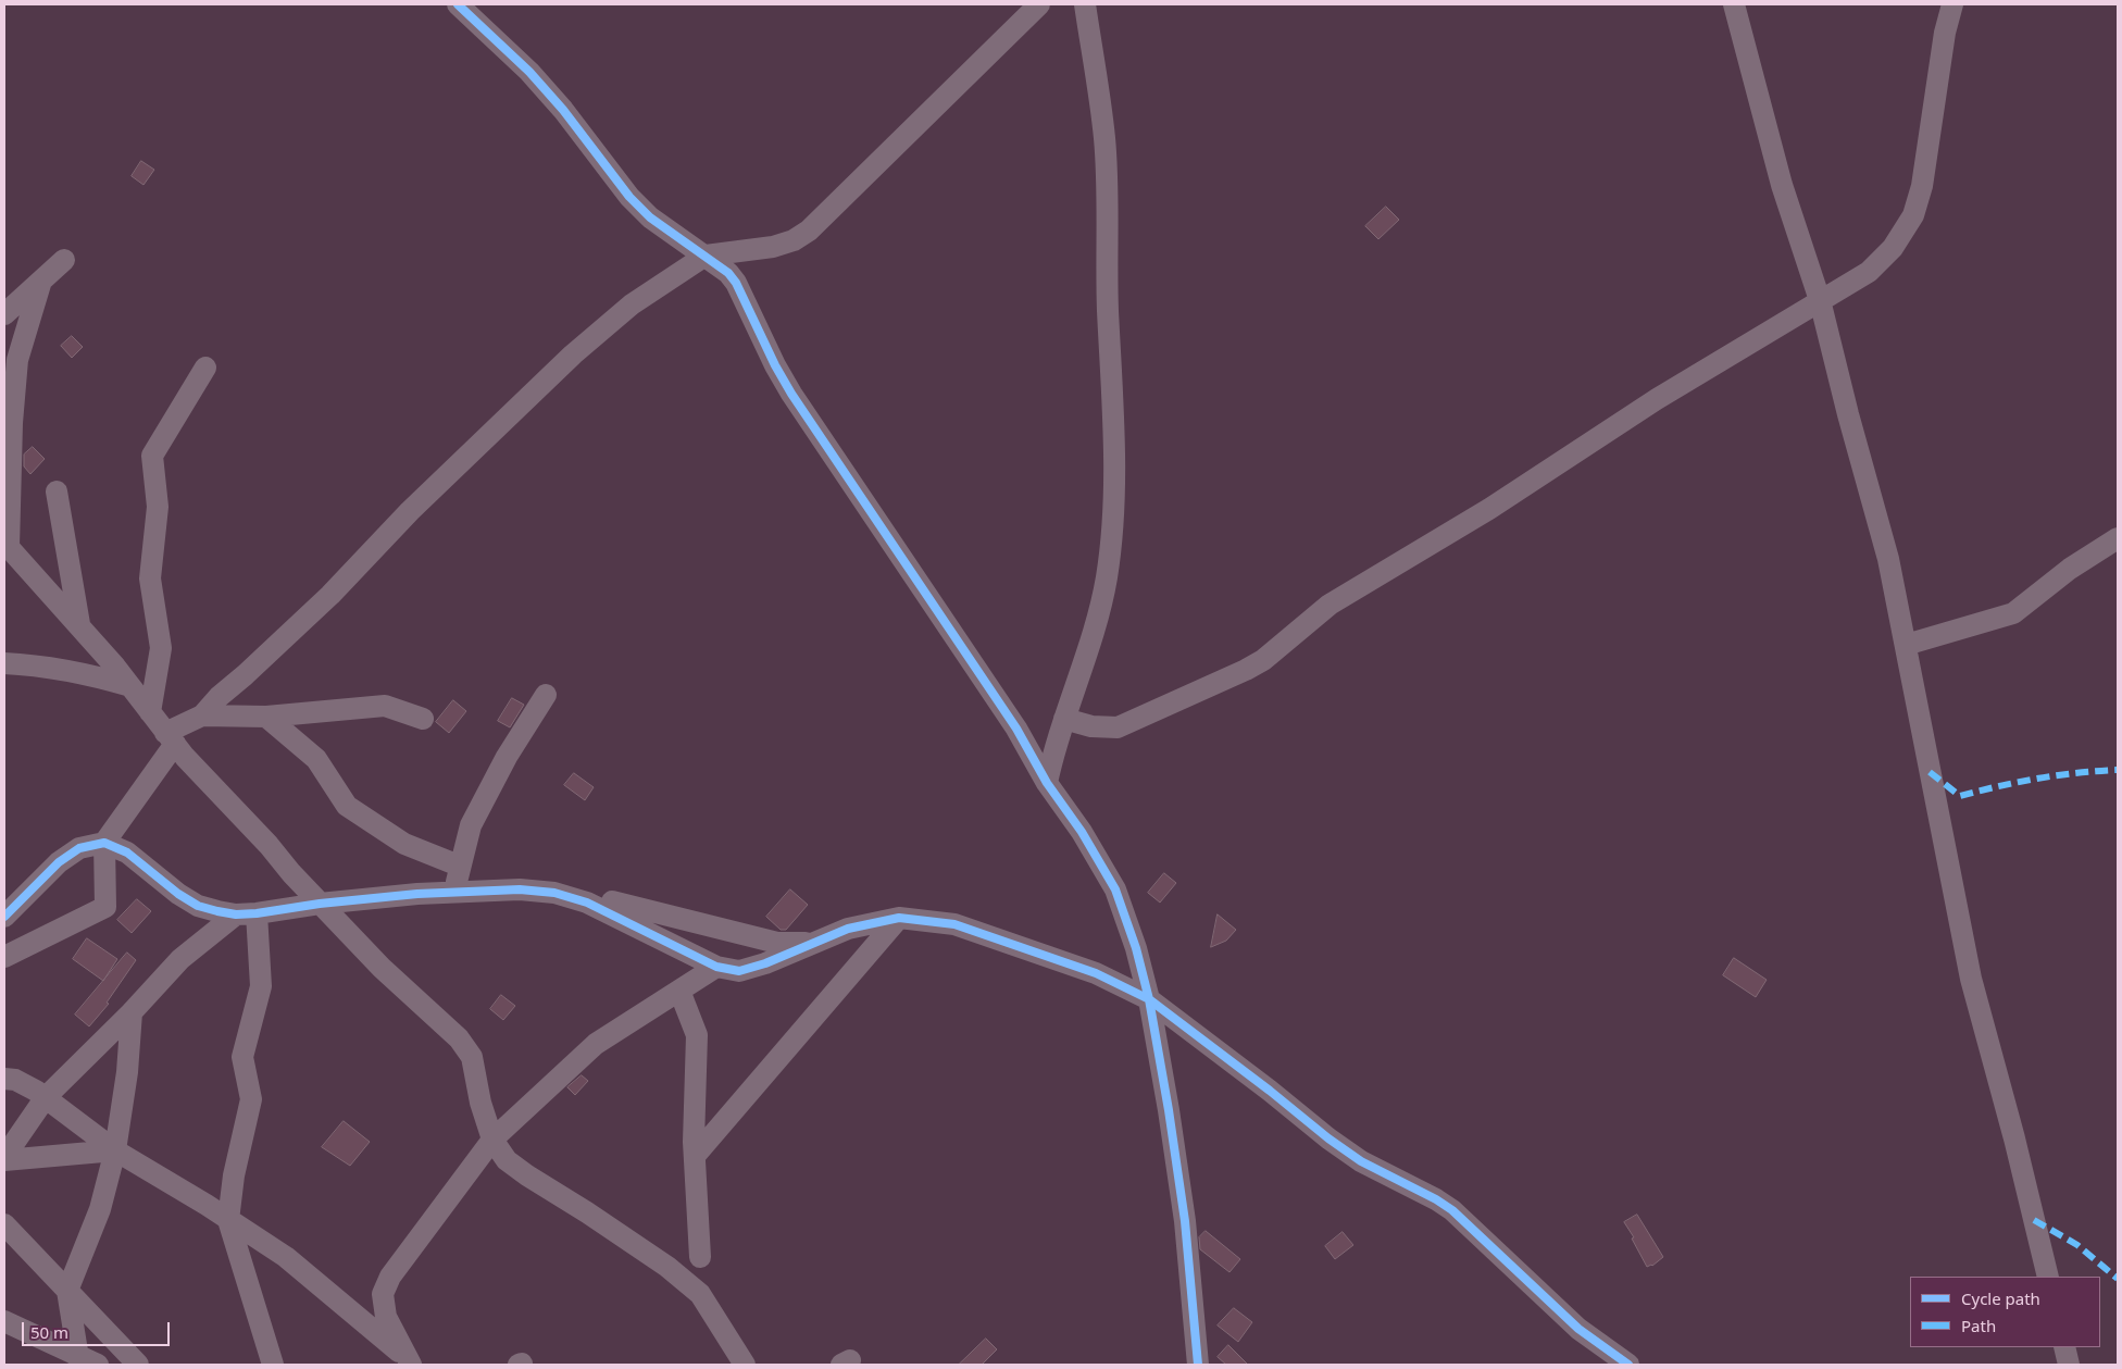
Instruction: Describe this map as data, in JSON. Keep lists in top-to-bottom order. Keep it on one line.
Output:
{"legend":["Cycle path","Path"],"scale_bar":"50 m"}
